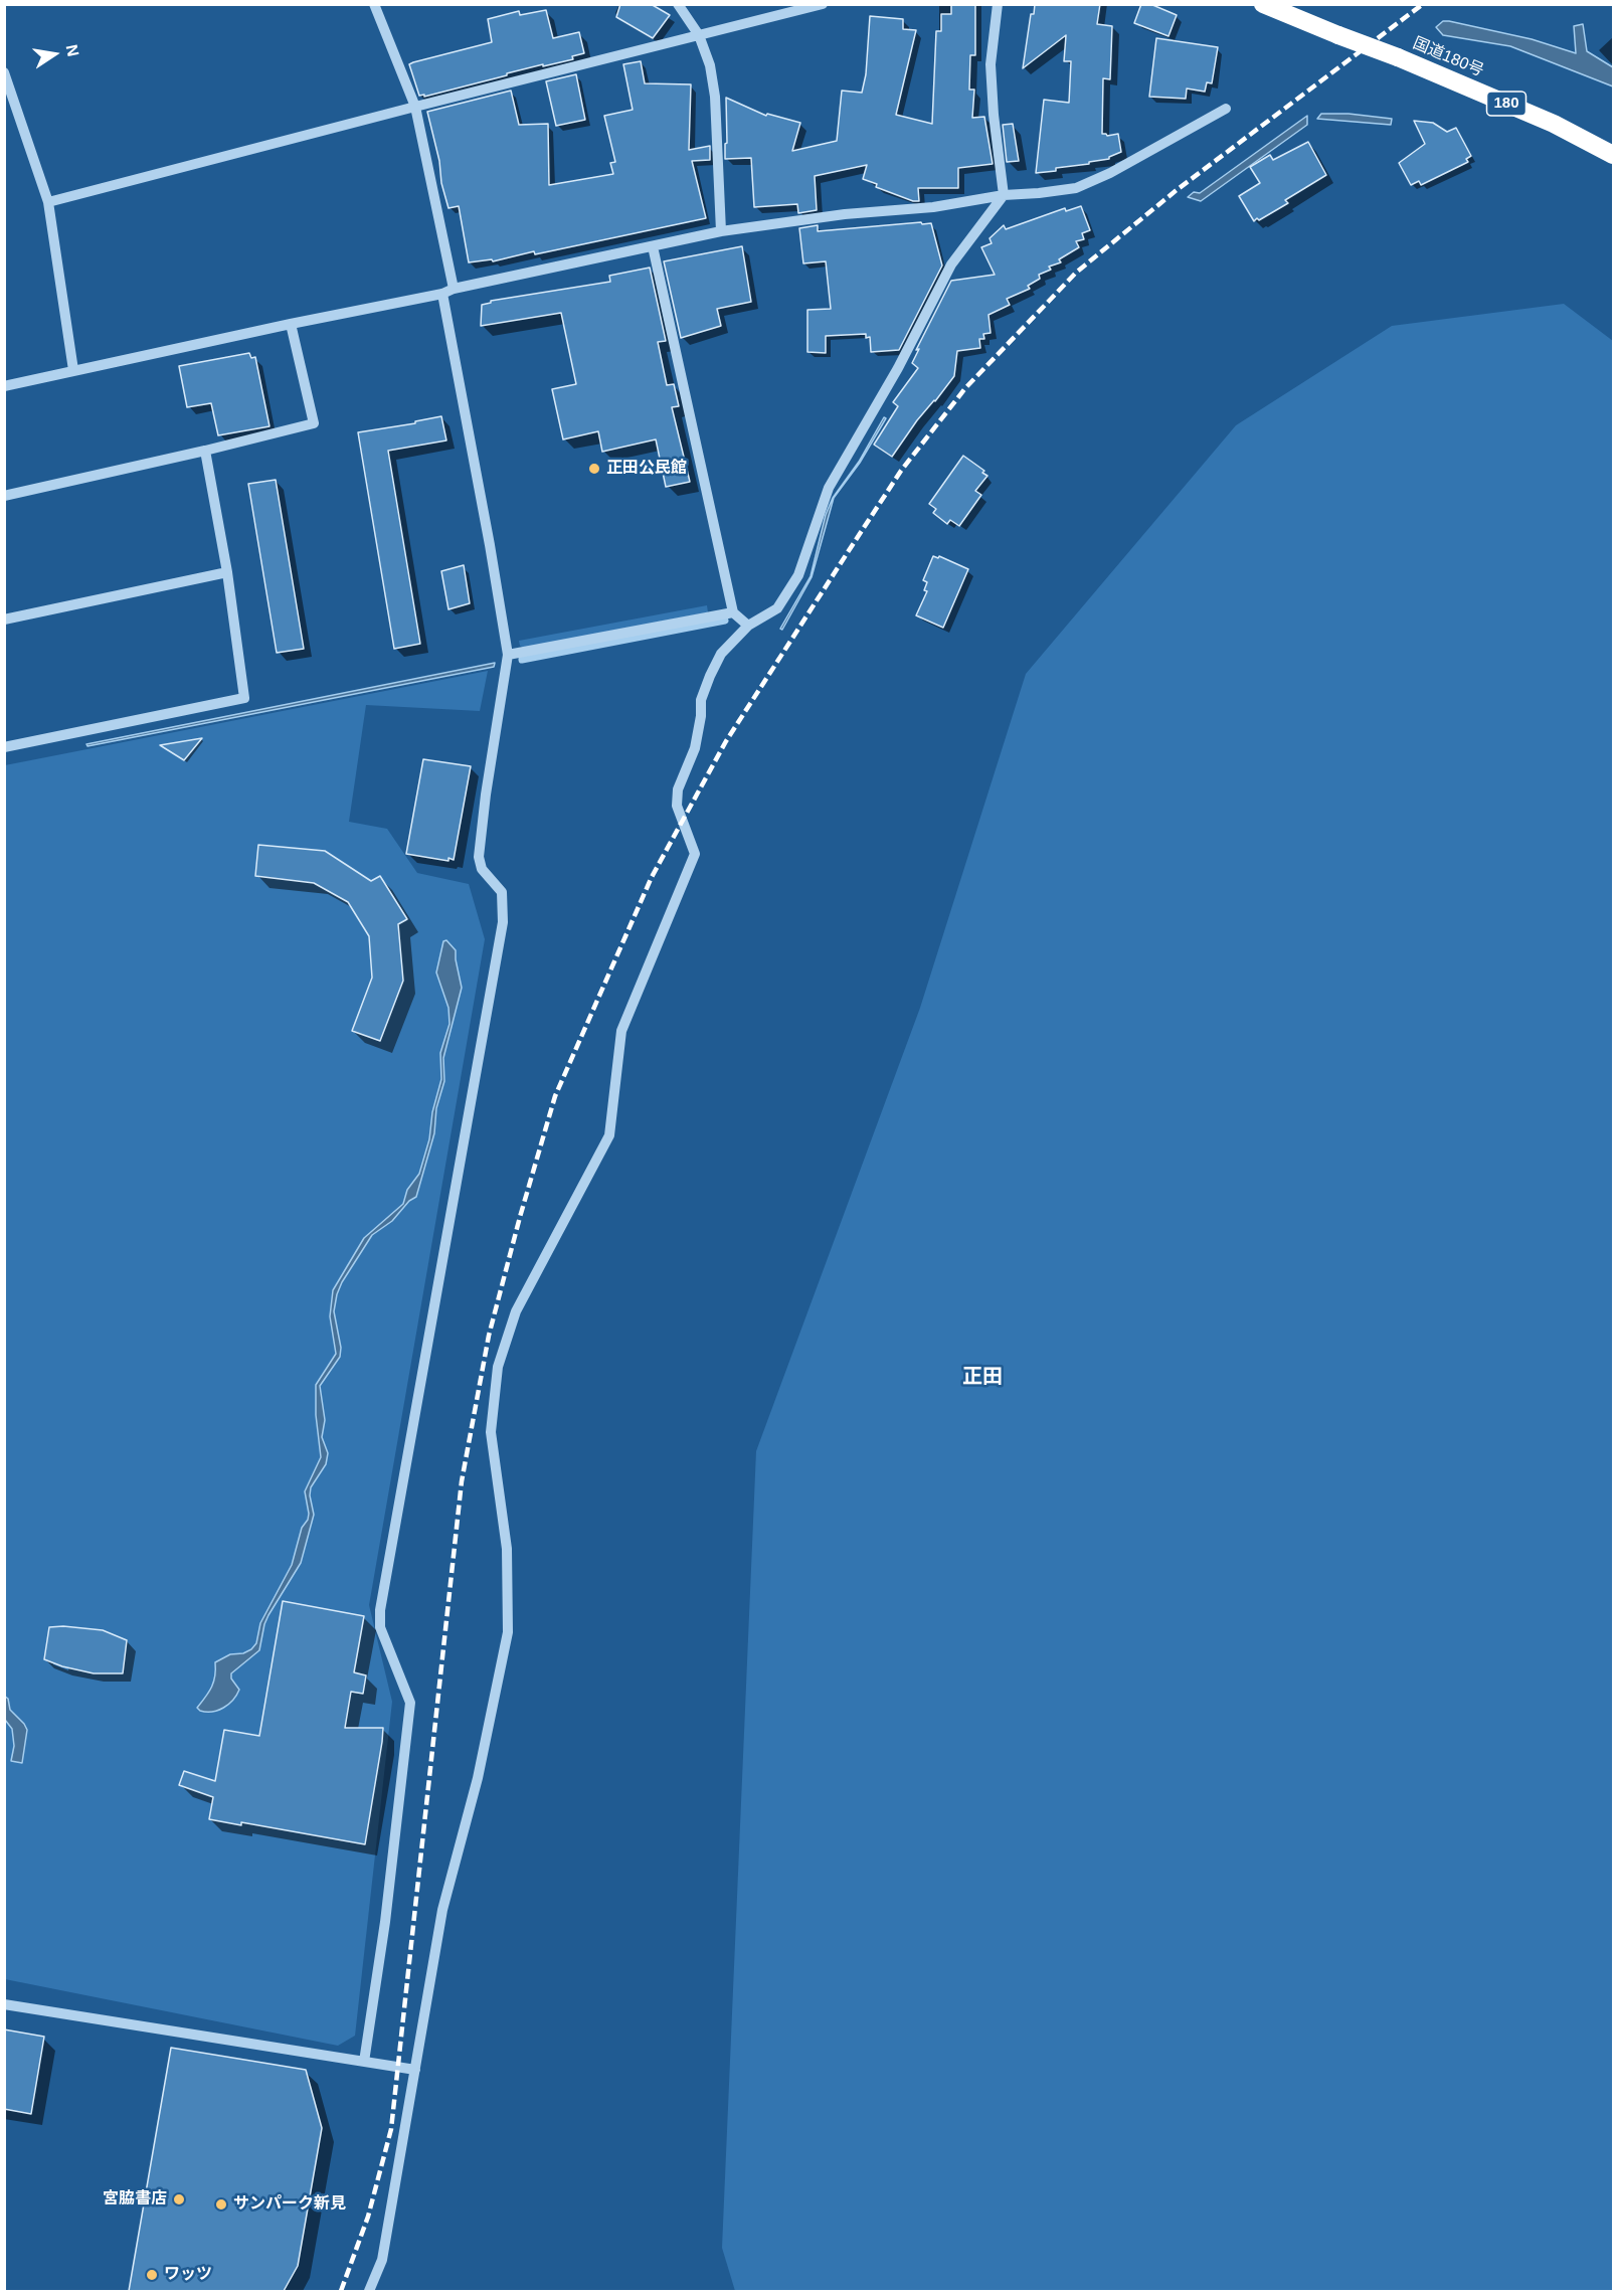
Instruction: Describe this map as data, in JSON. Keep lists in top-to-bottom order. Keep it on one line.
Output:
{"streets":{"highway":["国道180号","180"]},"districts":["正田"],"places":["正田公民館","宮脇書店","サンパーク新見","ワッツ"],"north":"right"}
